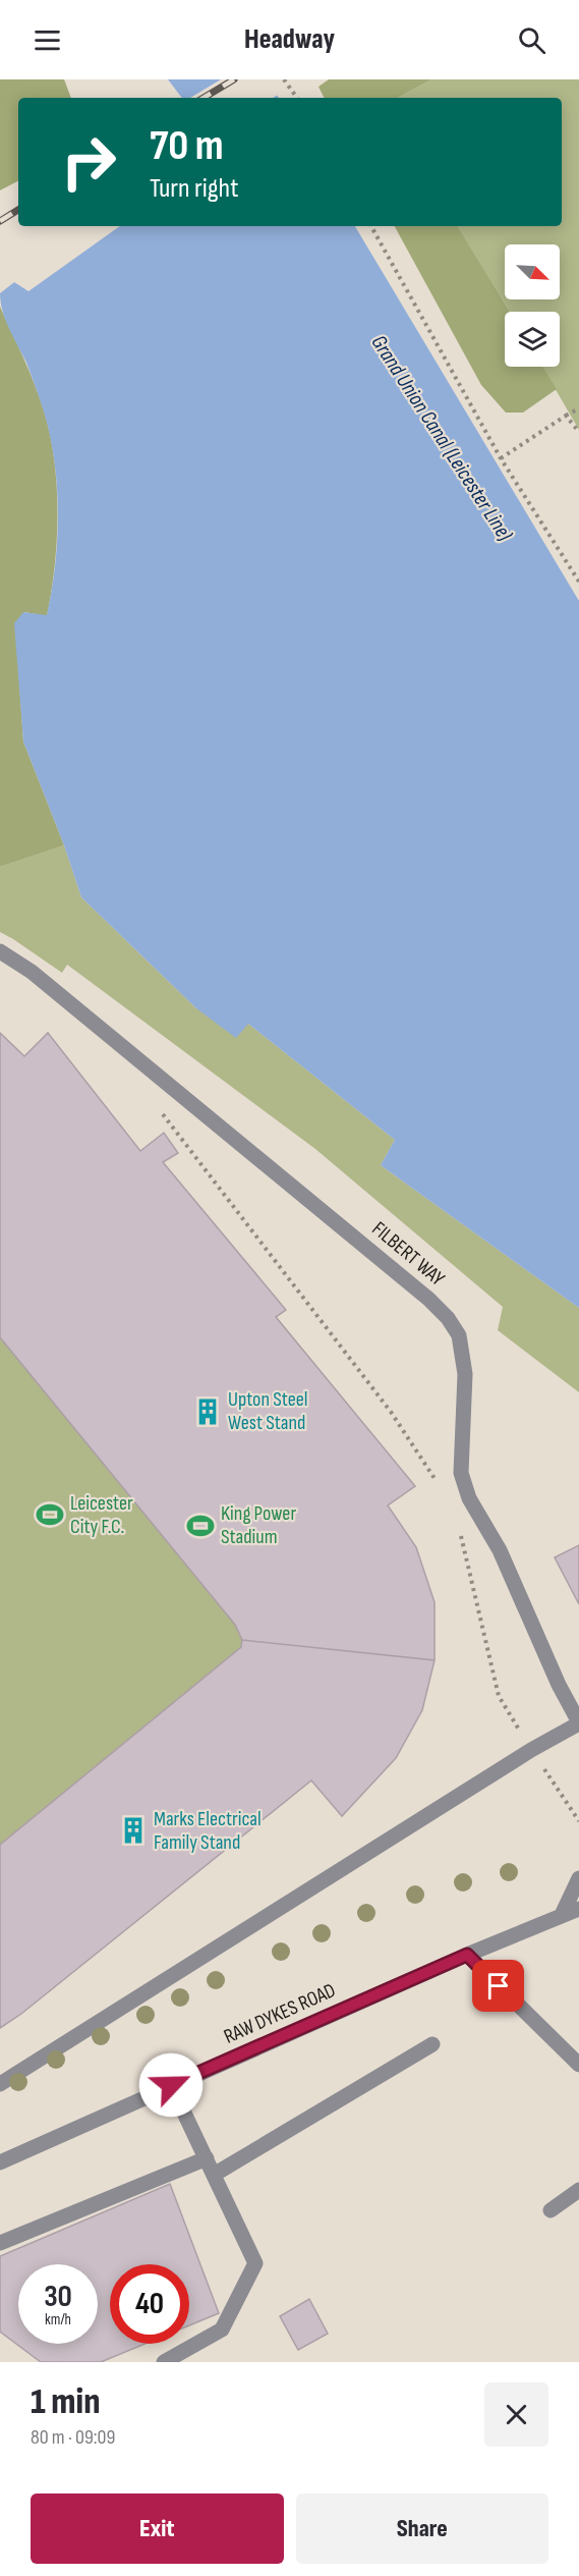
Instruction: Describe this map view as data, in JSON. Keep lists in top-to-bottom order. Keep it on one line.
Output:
{"streets":{"street":["FILBERT WAY","RAW DYKES ROAD"]},"water":["Grand Union Canal (Leicester Line)"],"places":{"building":["Upton Steel West Stand","Marks Electrical Family Stand"],"sports":["Leicester City F.C.","King Power Stadium"]},"north":"bottom right","page":{"header":"Headway","turn":["70 m","Turn right"],"speed":"30 km/h","limit":"40","heading":["1 min","80 m · 09:09"],"buttons":["Exit","Share"]}}
